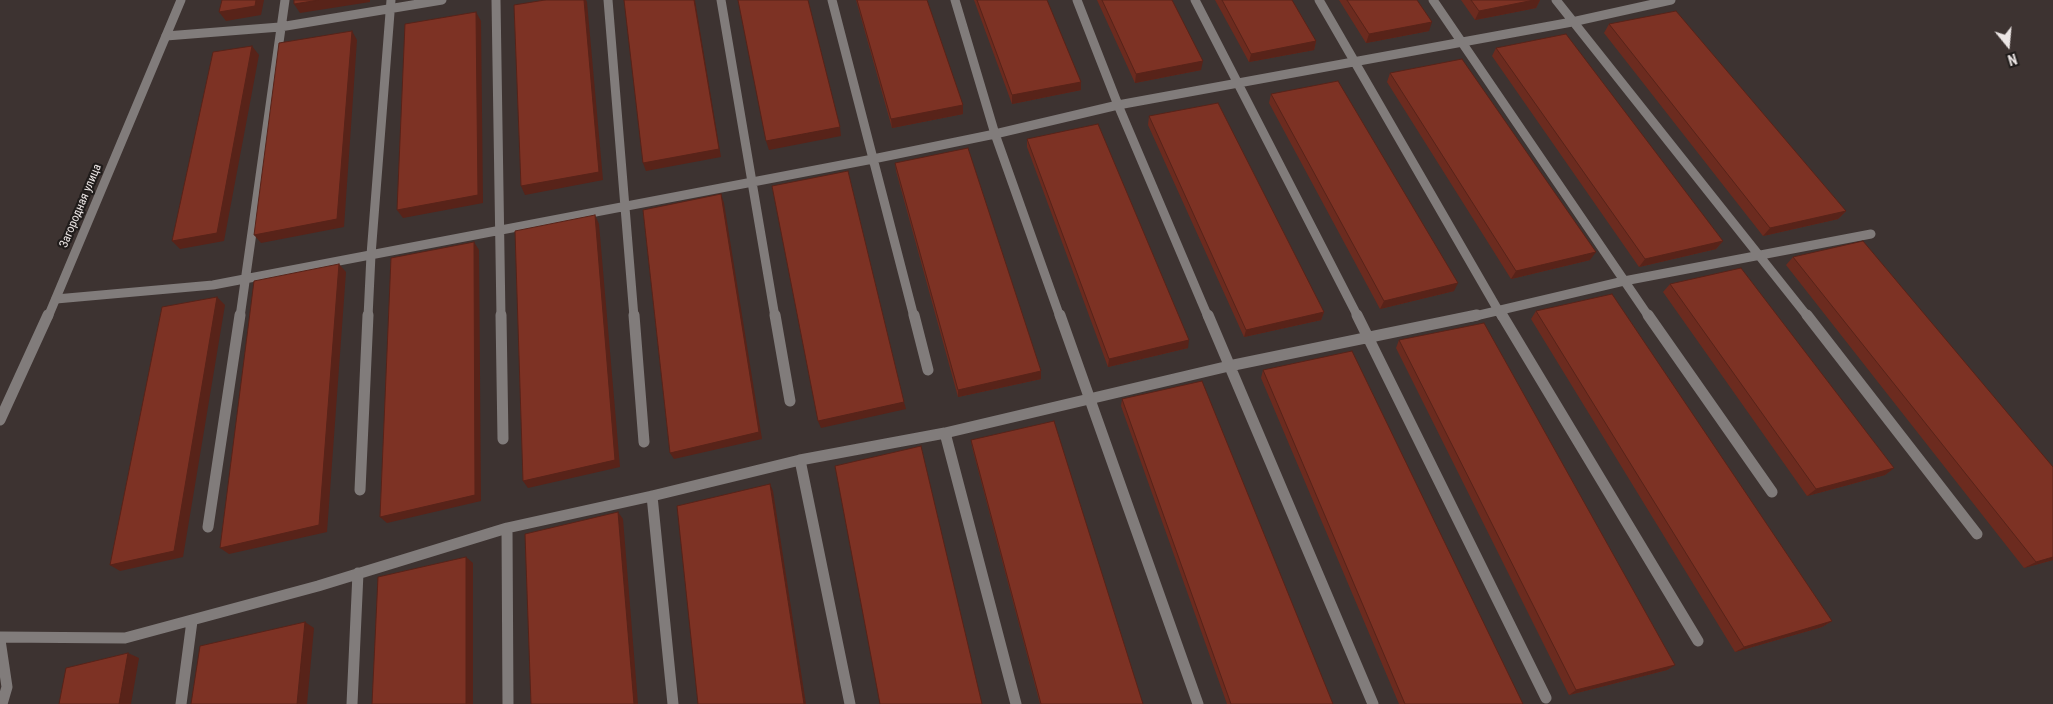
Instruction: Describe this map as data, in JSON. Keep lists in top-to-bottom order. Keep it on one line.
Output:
{"streets":{"street":["Загородная улица"]},"north":"bottom"}
